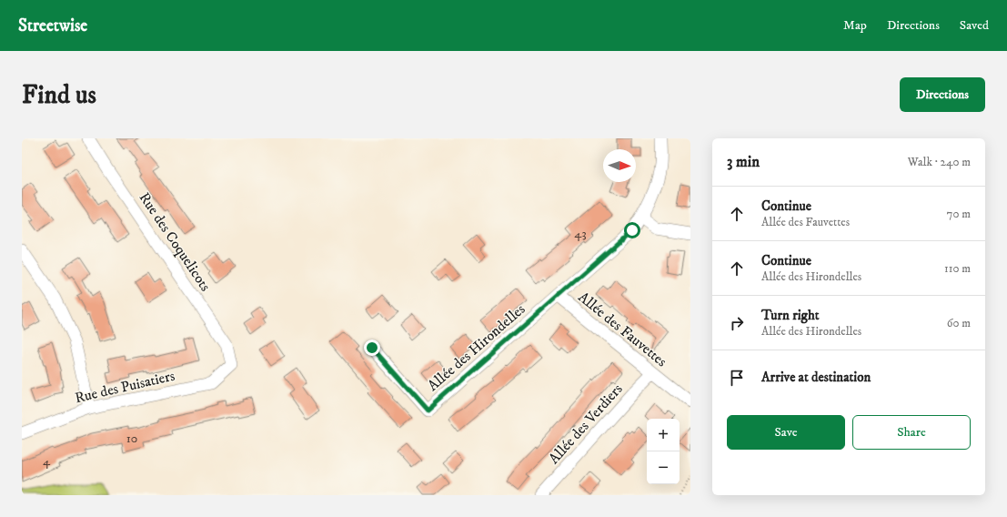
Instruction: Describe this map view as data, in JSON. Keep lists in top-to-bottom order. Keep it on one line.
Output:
{"streets":{"street":["Rue des Coquelicots","Allée des Fauvettes","Allée des Hirondelles","Rue des Puisatiers","Allée des Verdiers"]},"crossings":[["Rue des Coquelicots","Rue des Puisatiers"],["Allée des Fauvettes","Allée des Hirondelles"],["Allée des Fauvettes","Allée des Verdiers"]],"house_numbers":["43","10","4"],"north":"right","page":{"header":"Streetwise","nav":["Map","Directions","Saved"],"buttons":["Directions",["Save","Share"]],"title":"Find us","heading":["3 min","Walk · 240 m"],"list":[["Continue","Allée des Fauvettes","70 m"],["Continue","Allée des Hirondelles","110 m"],["Turn right","Allée des Hirondelles","60 m"],"Arrive at destination"],"map_buttons":["+","−"]}}
